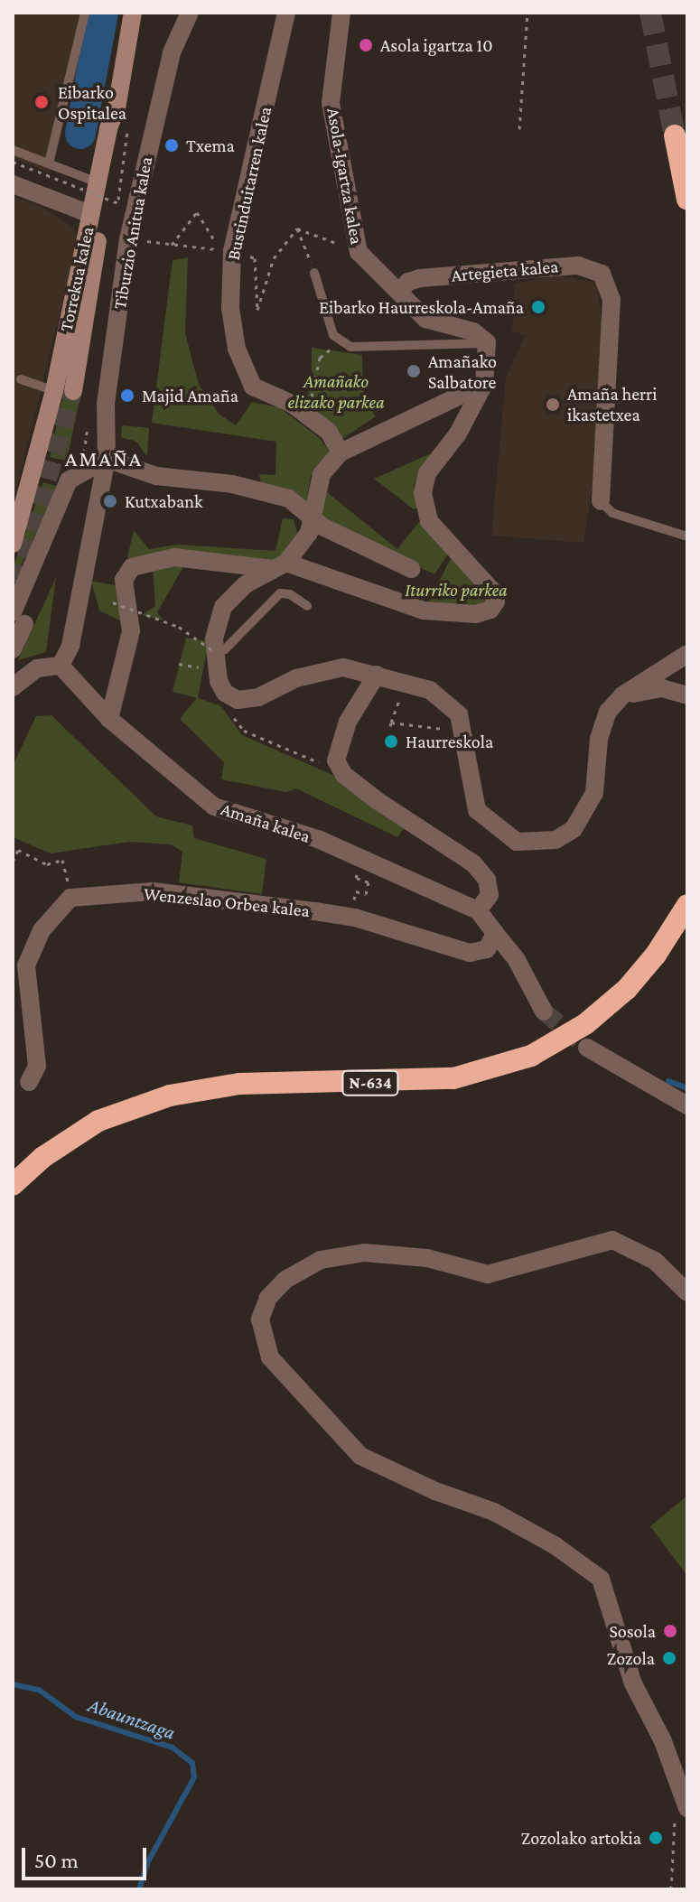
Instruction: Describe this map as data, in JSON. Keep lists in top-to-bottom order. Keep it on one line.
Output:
{"streets":{"highway":["N-634"],"street":["Asola-Igartza kalea","Bustinduitarren kalea","Tiburzio Anitua kalea","Artegieta kalea","Torrekua kalea","Amaña kalea","Wenzeslao Orbea kalea"]},"crossings":[["Asola-Igartza kalea","Artegieta kalea"],["Tiburzio Anitua kalea","Amaña kalea"]],"districts":["AMAÑA"],"water":["Abauntzaga"],"parks":["Amañako elizako parkea","Iturriko parkea"],"places":["Asola igartza 10","Eibarko Ospitalea","Txema","Eibarko Haurreskola-Amaña","Amañako Salbatore","Majid Amaña","Amaña herri ikastetxea","Kutxabank","Haurreskola","Sosola","Zozola","Zozolako artokia"],"scale_bar":"50 m"}
